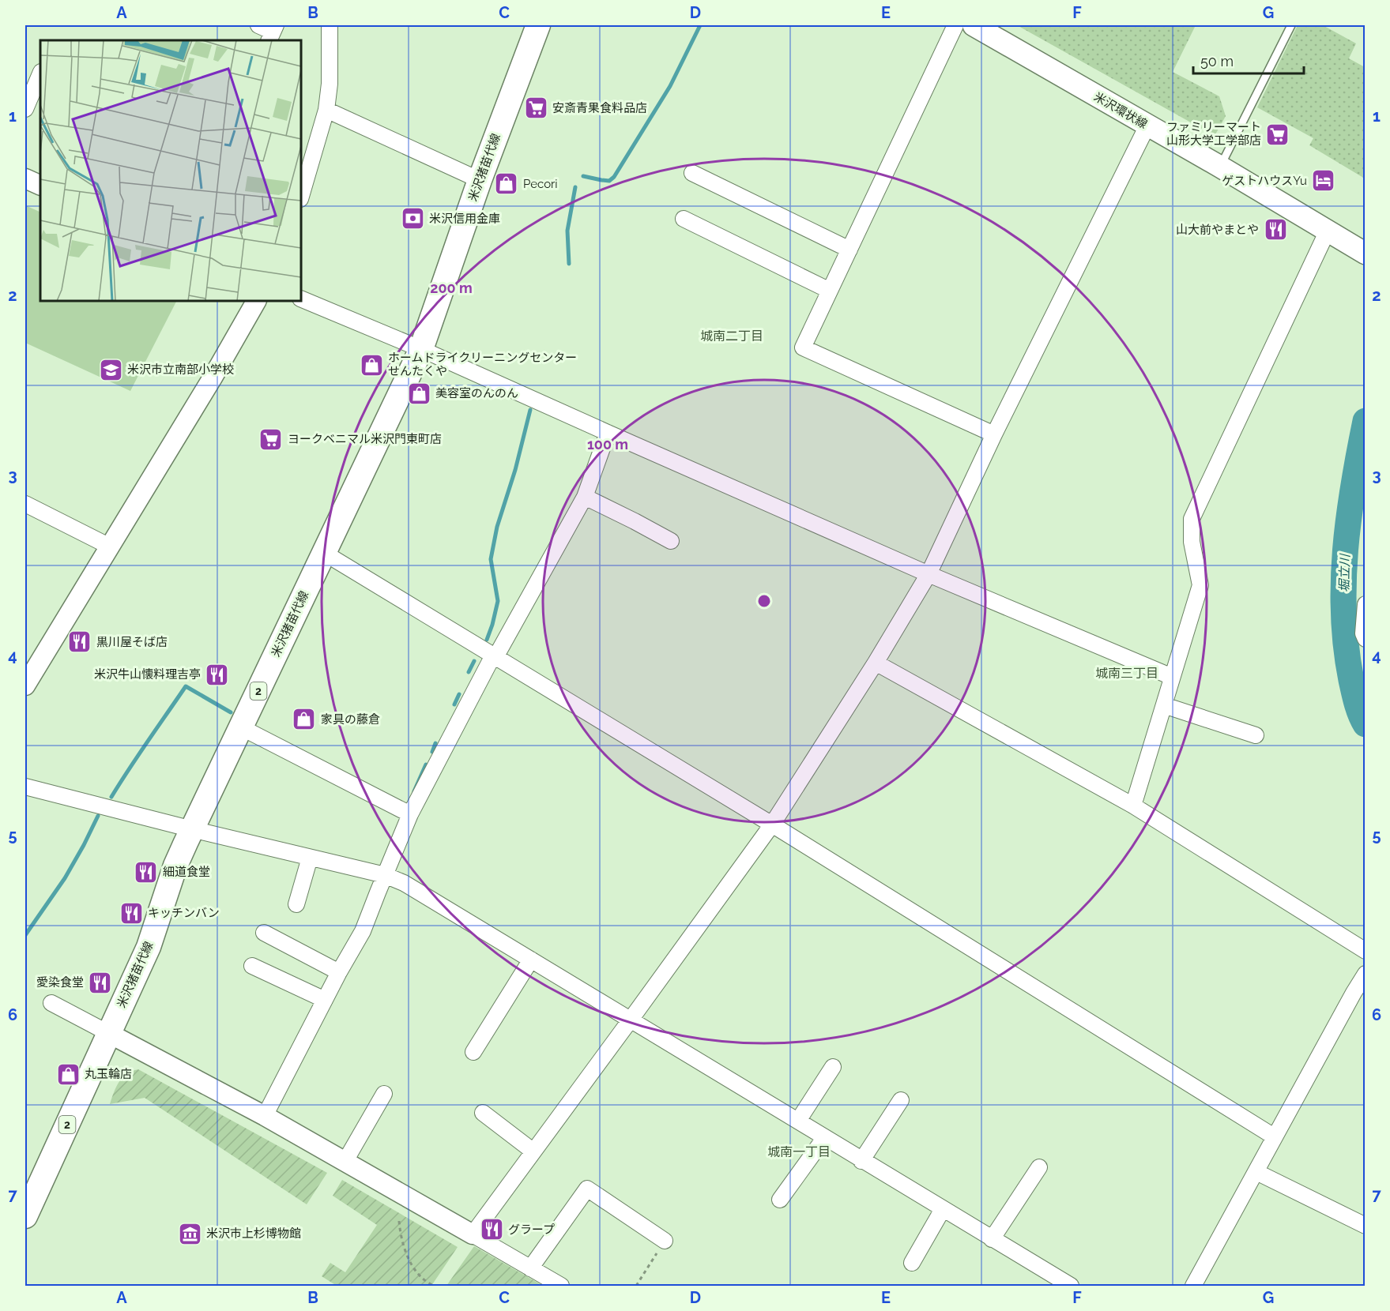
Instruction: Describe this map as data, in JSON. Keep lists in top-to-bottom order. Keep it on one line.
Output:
{"streets":{"main road":["米沢環状線","米沢猪苗代線","2"]},"districts":["城南二丁目","城南三丁目","城南一丁目"],"water":["堀立川"],"places":{"supermarket":["安斎青果食料品店","ファミリーマート 山形大学工学部店","ヨークベニマル米沢門東町店"],"hotel":["ゲストハウスYu"],"shop":["Pecori","ホームドライクリーニングセンター せんたくや","美容室のんのん","家具の藤倉","丸玉輪店"],"bank":["米沢信用金庫"],"restaurant":["山大前やまとや","黒川屋そば店","米沢牛山懐料理吉亭","細道食堂","キッチンバン","愛染食堂","グラープ"],"school or university":["米沢市立南部小学校"],"museum":["米沢市上杉博物館"]},"scale_bar":"50 m","grid":{"columns":["A","B","C","D","E","F","G"],"rows":["1","2","3","4","5","6","7"]},"rings":["200 m","100 m"]}
